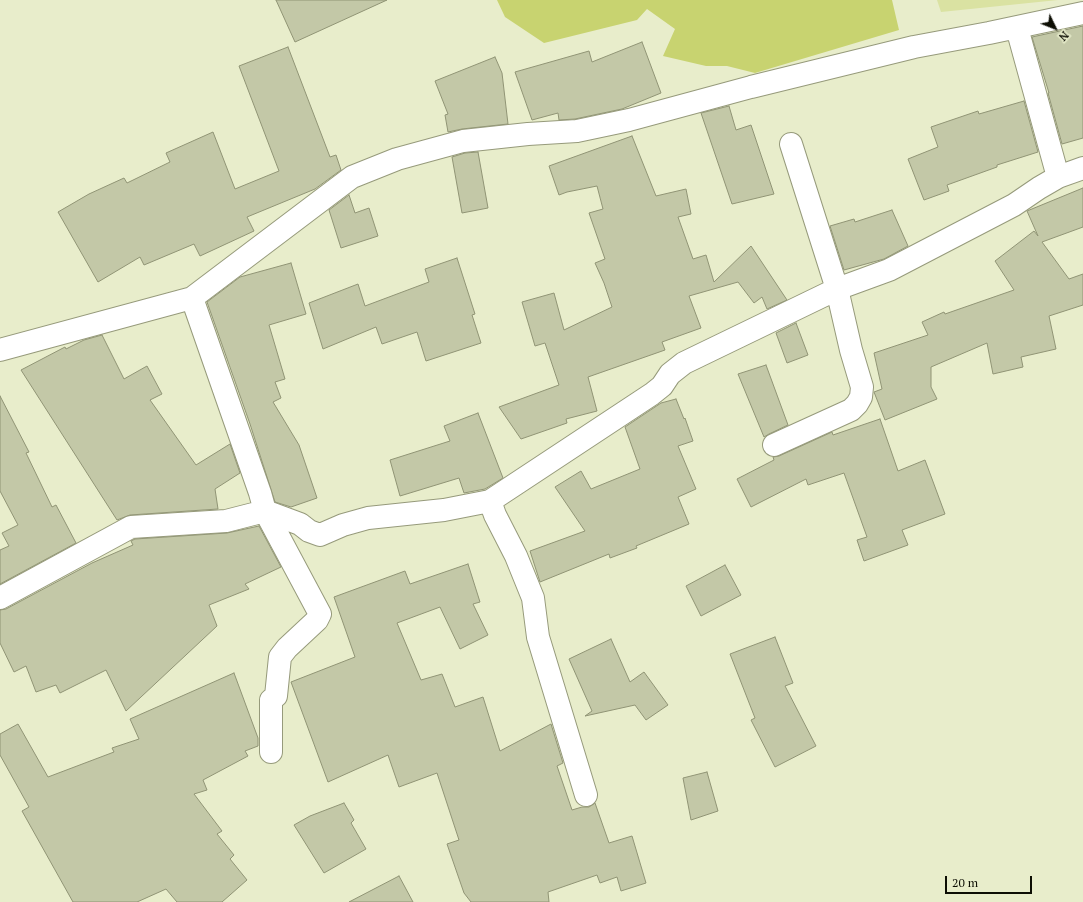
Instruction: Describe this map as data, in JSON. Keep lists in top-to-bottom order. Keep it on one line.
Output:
{"scale_bar":"20 m","north":"bottom right"}
